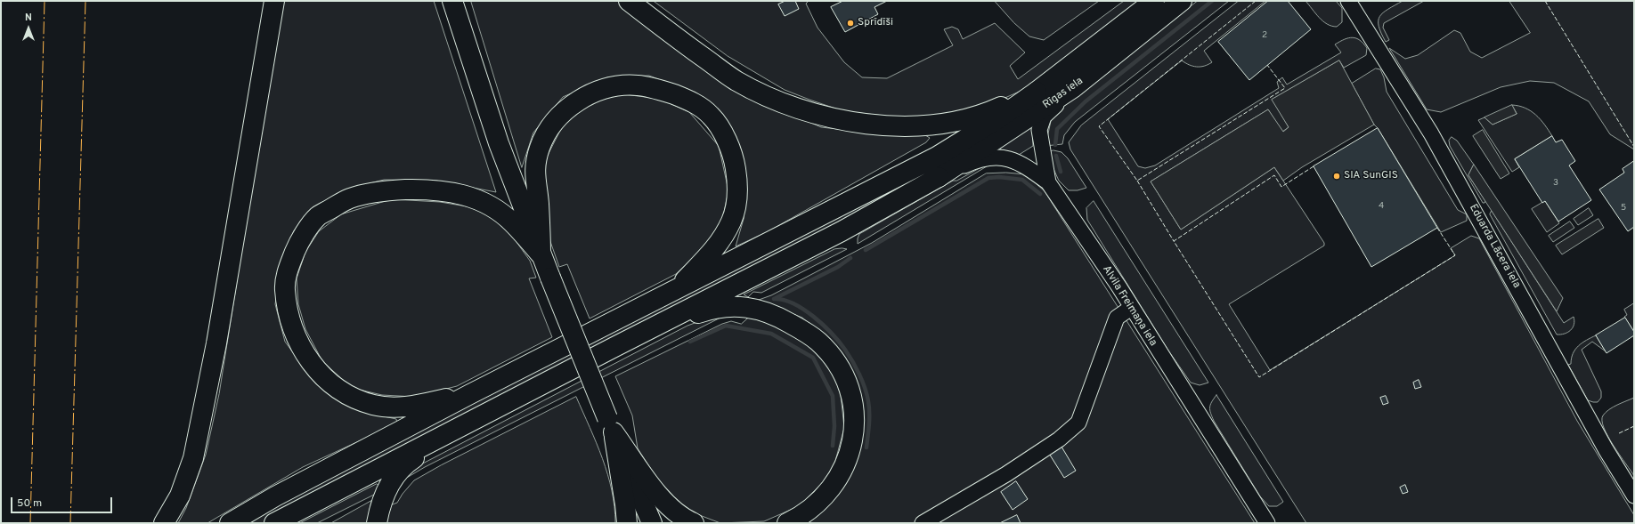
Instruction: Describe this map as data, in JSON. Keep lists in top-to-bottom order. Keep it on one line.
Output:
{"streets":{"main road":["Rīgas iela"],"street":["Eduarda Lācera iela","Alvila Freimaņa iela"]},"crossings":[["Rīgas iela","Alvila Freimaņa iela"]],"places":["Sprīdīši","SIA SunGIS"],"house_numbers":["2","3","4","5"],"scale_bar":"50 m","north":"top"}
